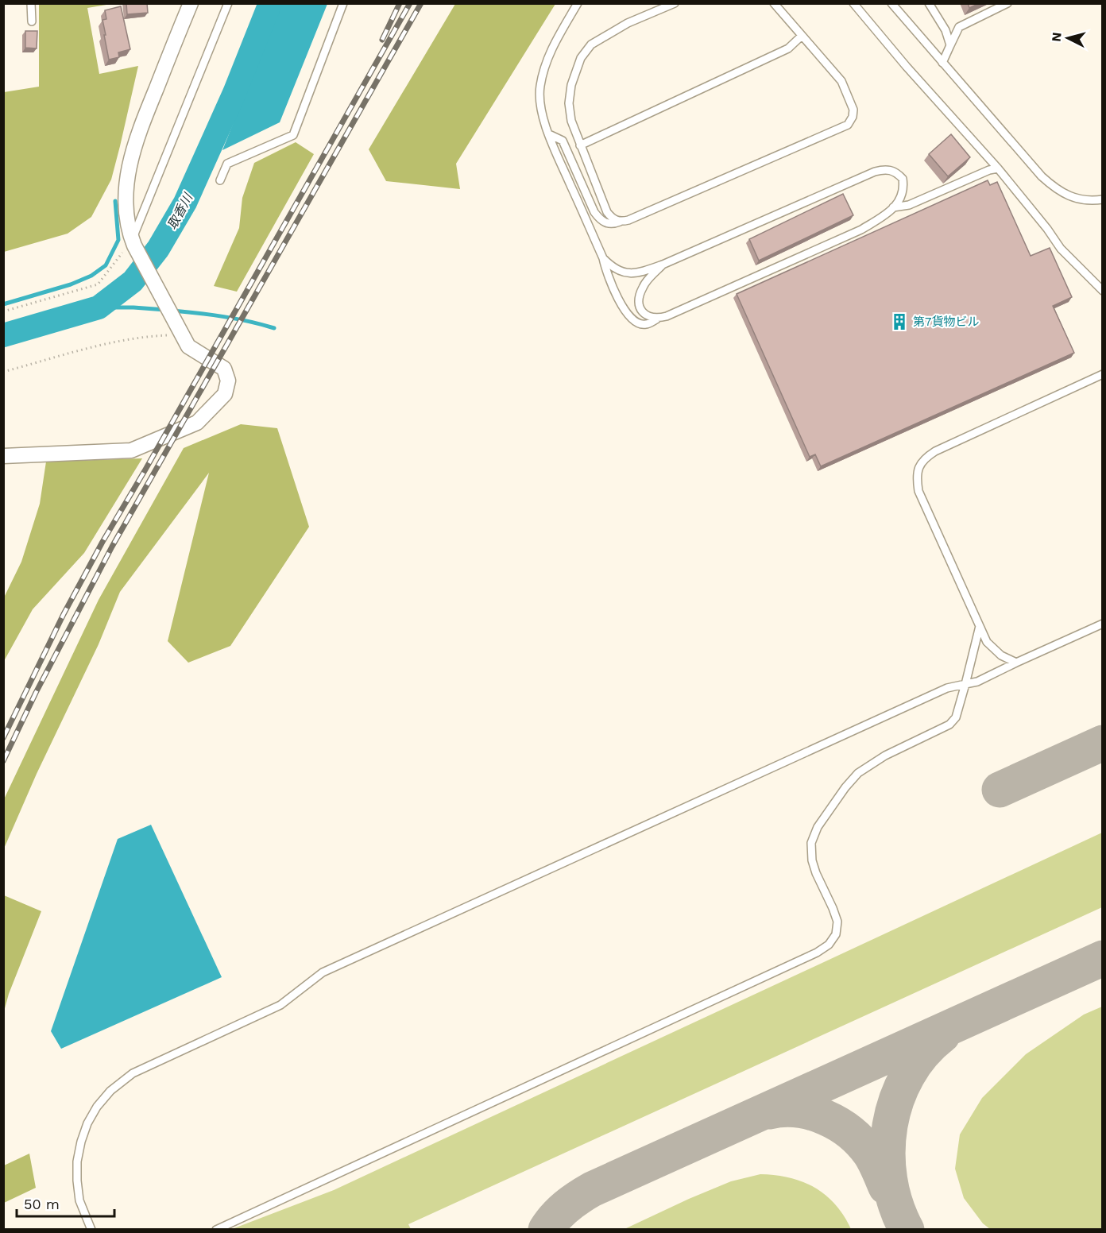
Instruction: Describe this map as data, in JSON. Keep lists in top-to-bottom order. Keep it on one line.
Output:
{"water":["取香川"],"places":{"building":["第7貨物ビル"]},"scale_bar":"50 m","north":"left"}
